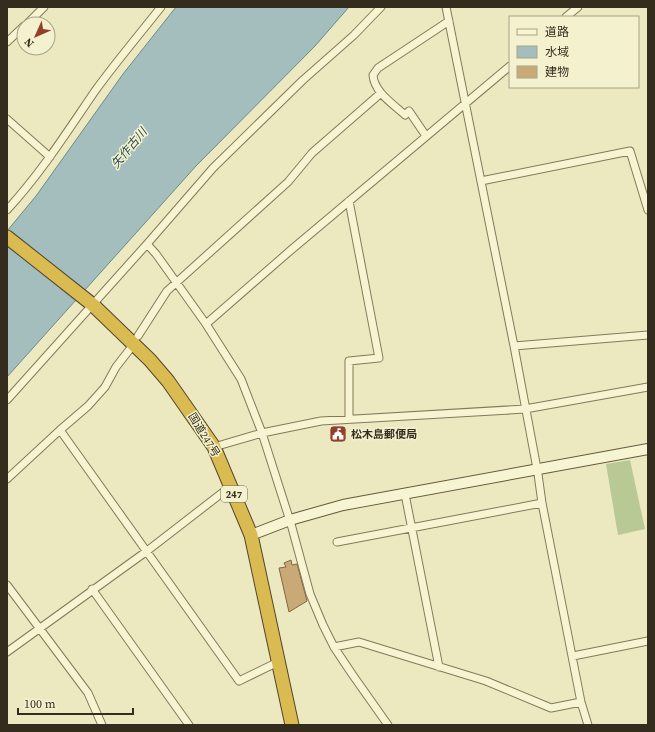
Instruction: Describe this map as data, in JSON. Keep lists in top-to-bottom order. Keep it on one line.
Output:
{"streets":{"highway":["国道247号","247"]},"water":["矢作古川"],"places":{"public building":["松木島郵便局"]},"legend":["道路","水域","建物"],"scale_bar":"100 m","north":"bottom left"}
